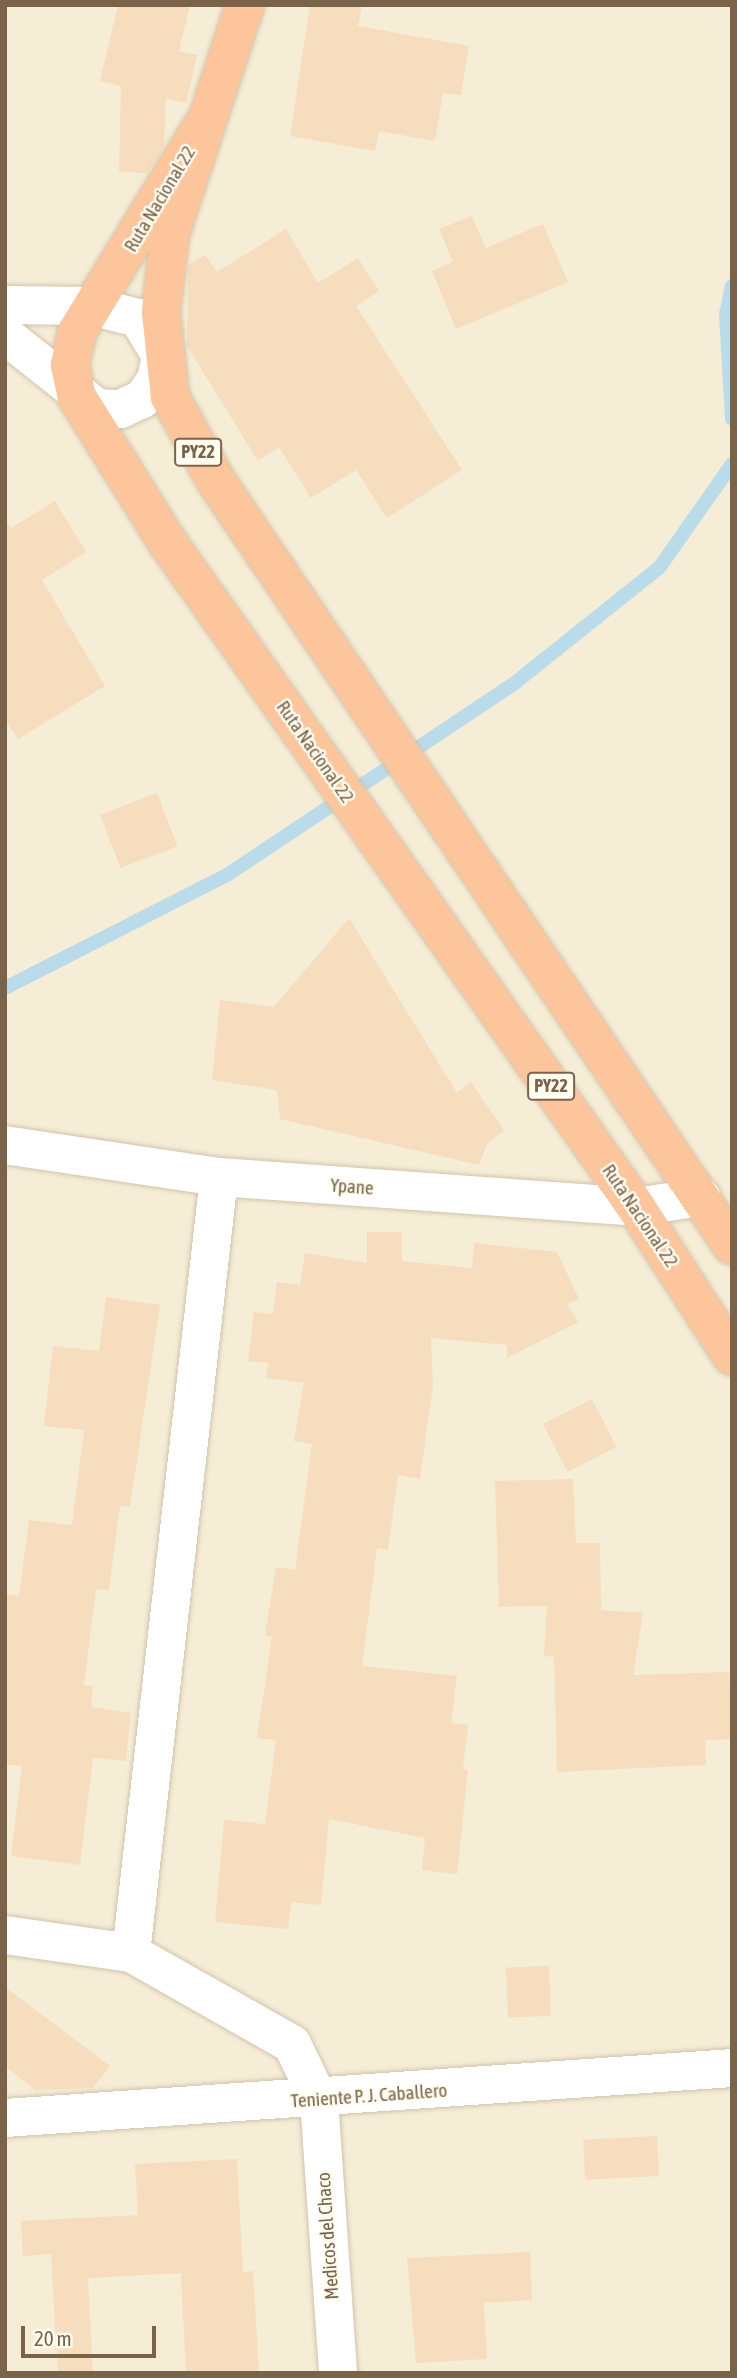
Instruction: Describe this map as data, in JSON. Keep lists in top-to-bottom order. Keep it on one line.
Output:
{"streets":{"highway":["Ruta Nacional 22","PY22"],"street":["Ypane","Teniente P. J. Caballero","Medicos del Chaco"]},"crossings":[["Ruta Nacional 22","Ypane"],["Teniente P. J. Caballero","Medicos del Chaco"]],"scale_bar":"20 m"}
